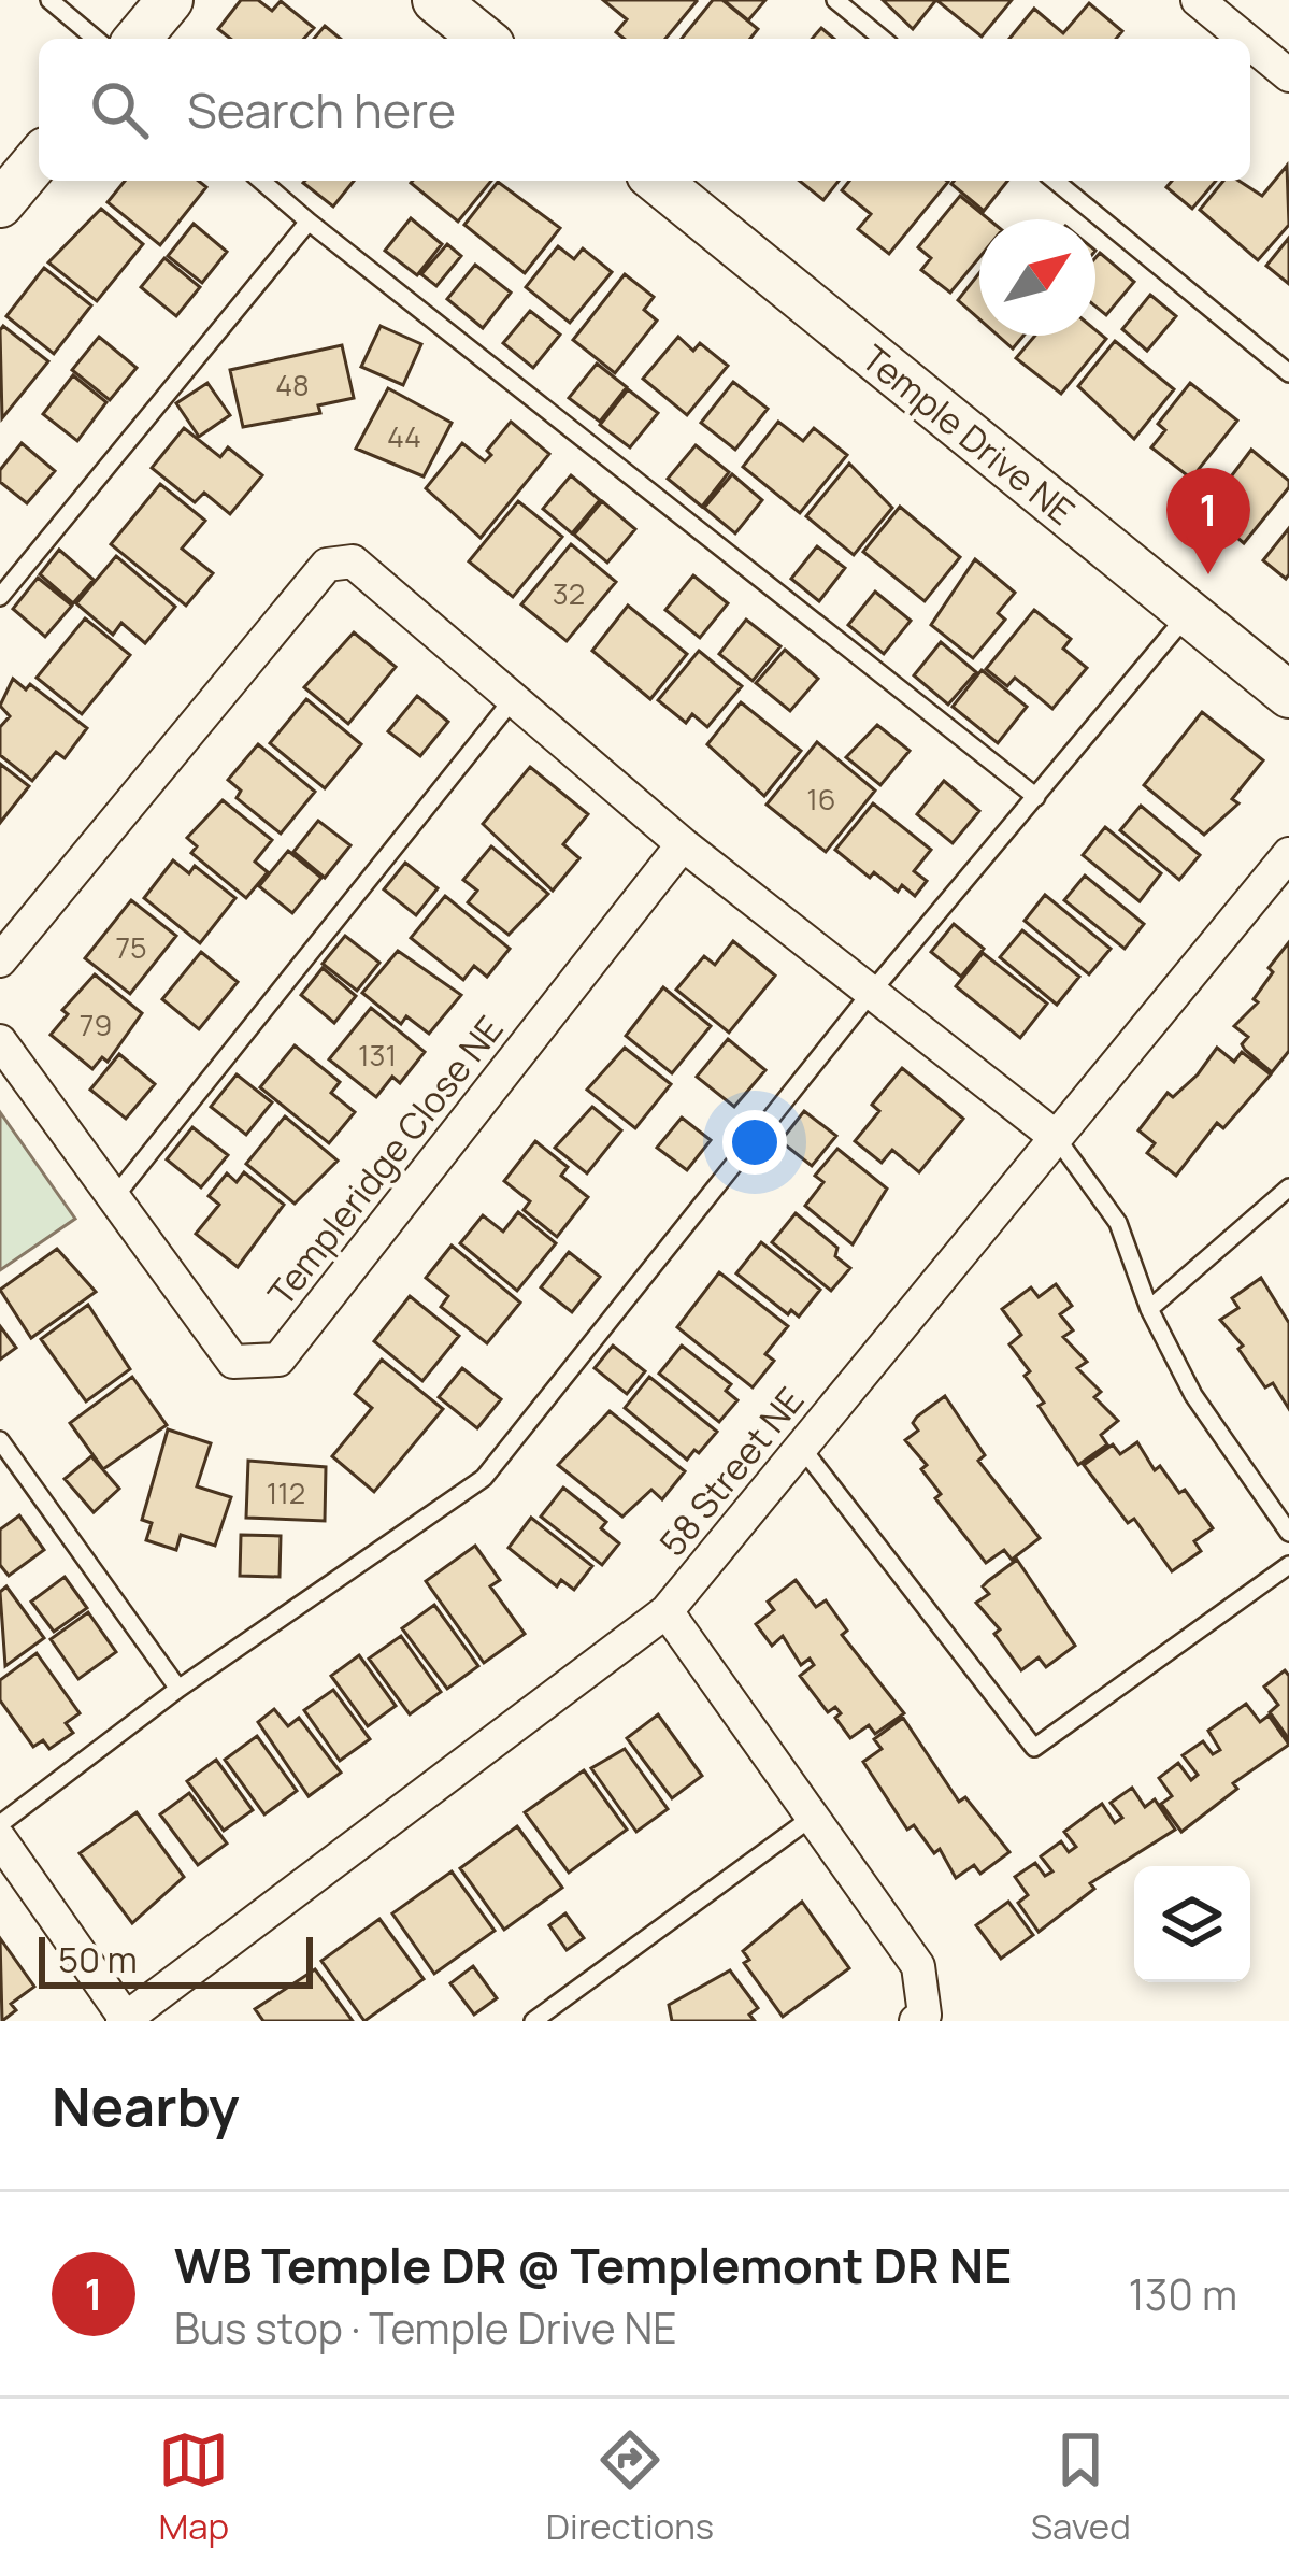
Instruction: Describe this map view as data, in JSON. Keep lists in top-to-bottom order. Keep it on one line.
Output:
{"streets":{"street":["Temple Drive NE","Templeridge Close NE","58 Street NE"]},"house_numbers":["48","44","32","16","75","79","131","112"],"scale_bar":"50 m","north":"top right","page":{"search":"Search here","pins":"1","scale":"50 m","heading":"Nearby","list":[{"mark":"1","name":"WB Temple DR @ Templemont DR NE","note":"Bus stop · Temple Drive NE","value":"130 m"}],"nav":["Map","Directions","Saved"]}}
